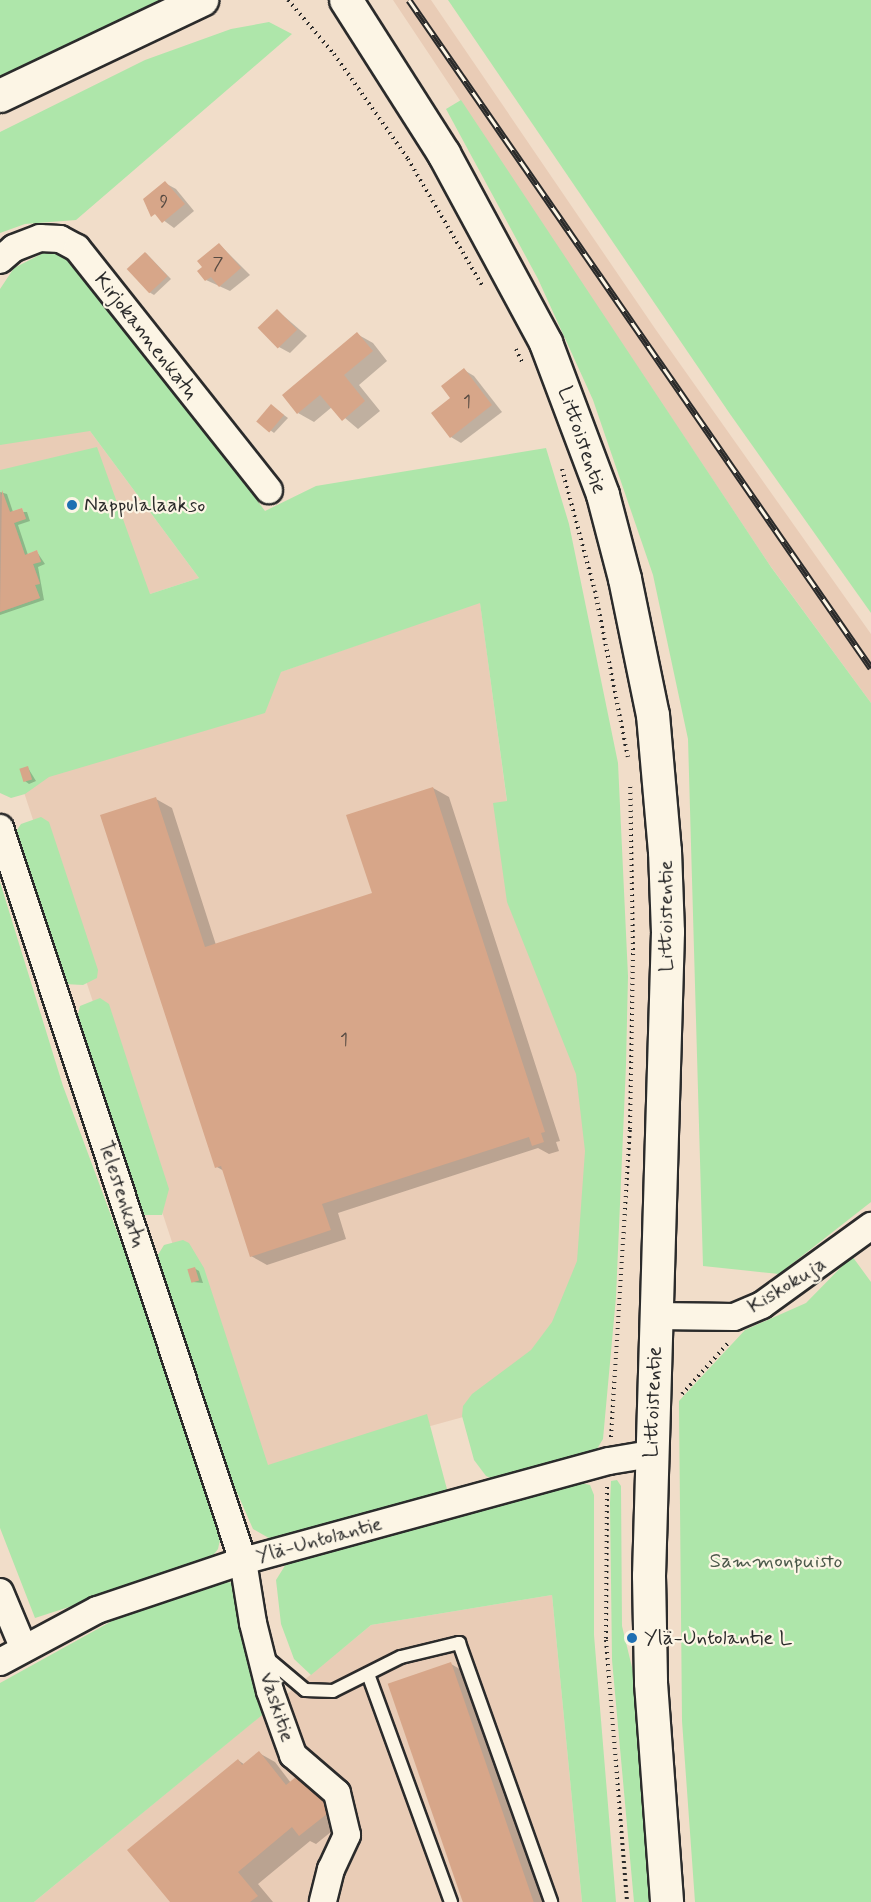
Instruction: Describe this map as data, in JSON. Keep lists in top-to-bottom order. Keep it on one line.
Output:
{"streets":{"street":["Kirjokannenkatu","Littoistentie","Telestenkatu","Kiskokuja","Ylä-Untolantie","Vaskitie"]},"crossings":[["Littoistentie","Kiskokuja"],["Littoistentie","Ylä-Untolantie"],["Telestenkatu","Ylä-Untolantie"],["Telestenkatu","Vaskitie"],["Ylä-Untolantie","Vaskitie"]],"parks":["Sammonpuisto"],"places":["Nappulalaakso","Ylä-Untolantie L"],"house_numbers":["9","7","1","1"]}
